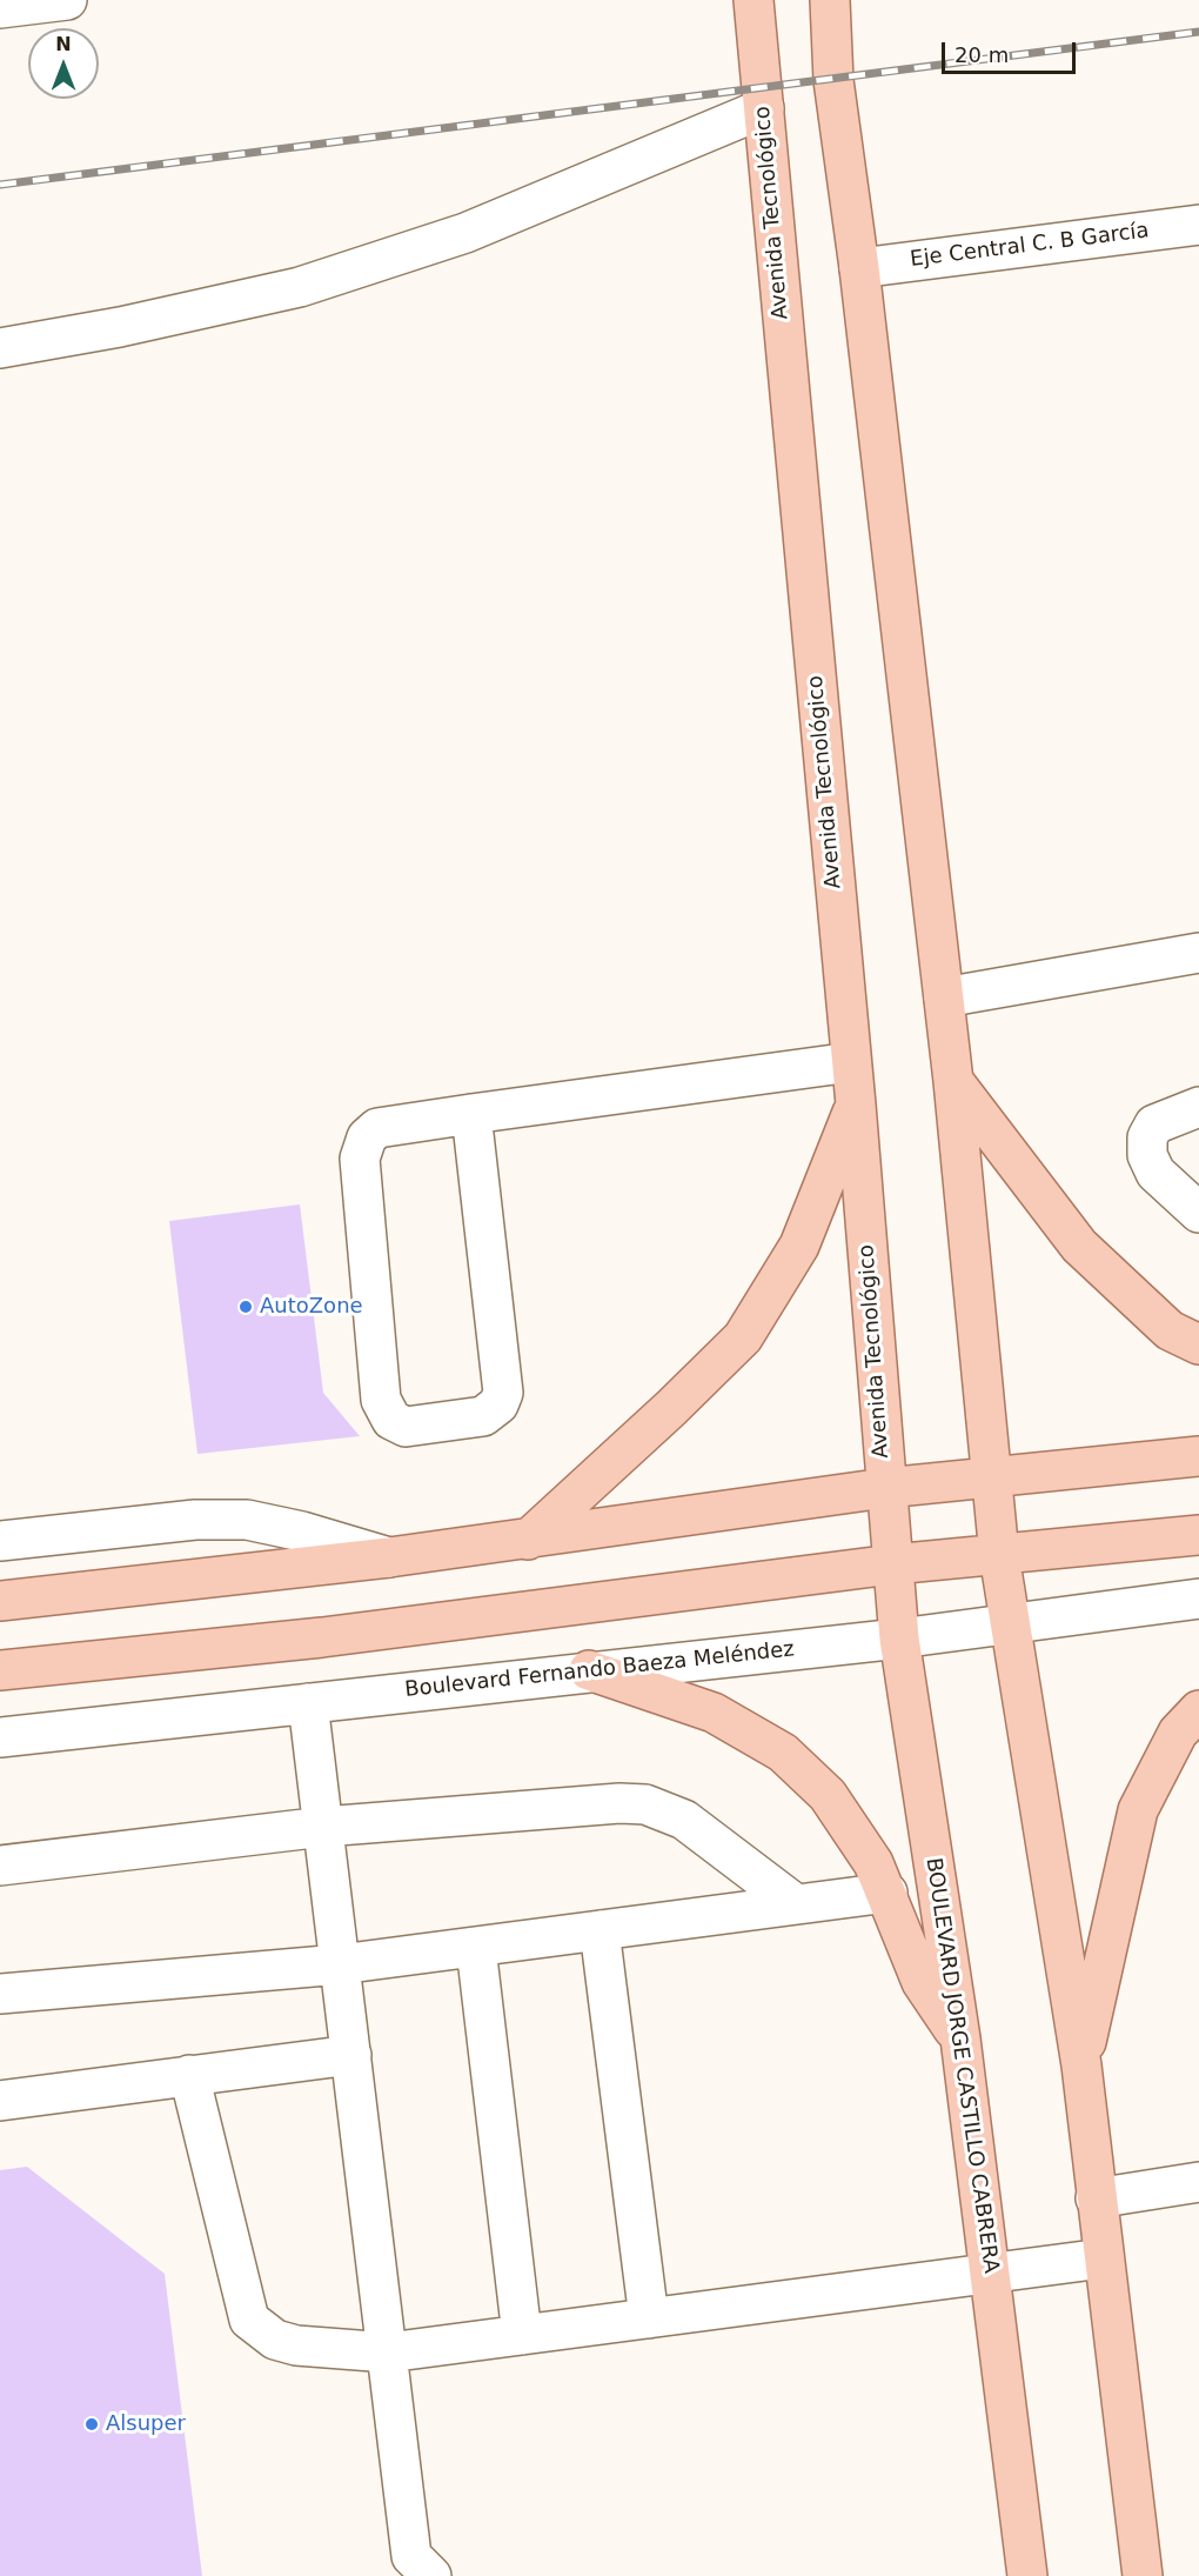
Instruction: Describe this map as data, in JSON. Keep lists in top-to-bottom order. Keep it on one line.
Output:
{"streets":{"main road":["Avenida Tecnológico","BOULEVARD JORGE CASTILLO CABRERA"],"street":["Eje Central C. B García","Boulevard Fernando Baeza Meléndez"]},"crossings":[["Avenida Tecnológico","BOULEVARD JORGE CASTILLO CABRERA"],["Boulevard Fernando Baeza Meléndez","BOULEVARD JORGE CASTILLO CABRERA"]],"places":["AutoZone","Alsuper"],"scale_bar":"20 m","north":"top"}
